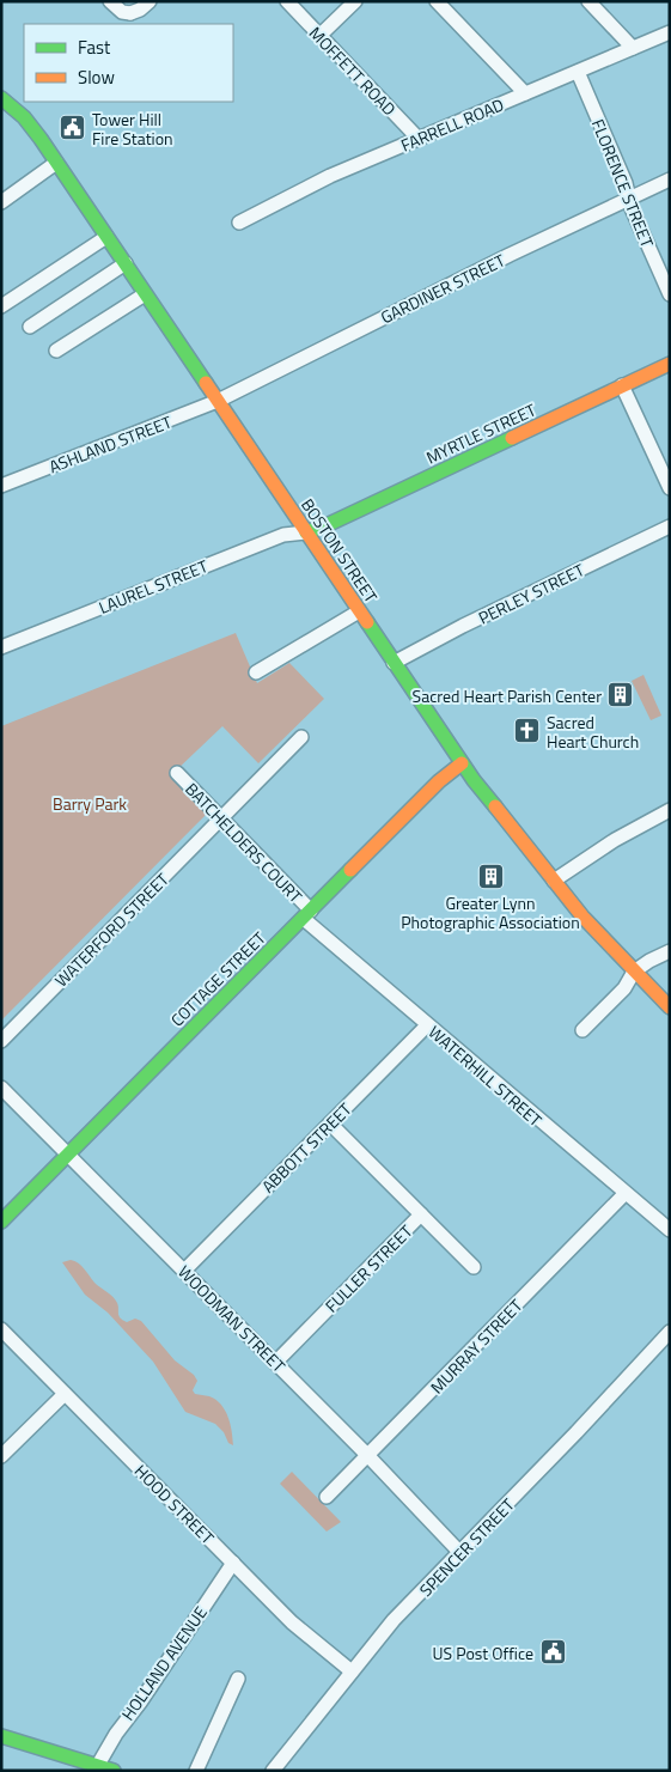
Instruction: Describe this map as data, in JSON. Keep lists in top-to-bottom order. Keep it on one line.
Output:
{"streets":{"main road":["MYRTLE STREET","BOSTON STREET","COTTAGE STREET"],"street":["MOFFETT ROAD","FARRELL ROAD","FLORENCE STREET","GARDINER STREET","ASHLAND STREET","LAUREL STREET","PERLEY STREET","BATCHELDERS COURT","WATERFORD STREET","WATERHILL STREET","ABBOTT STREET","FULLER STREET","WOODMAN STREET","MURRAY STREET","HOOD STREET","SPENCER STREET","HOLLAND AVENUE"]},"crossings":[["MOFFETT ROAD","FARRELL ROAD"],["FARRELL ROAD","FLORENCE STREET"],["FLORENCE STREET","GARDINER STREET"],["GARDINER STREET","ASHLAND STREET"],["GARDINER STREET","BOSTON STREET"],["MYRTLE STREET","BOSTON STREET"],["MYRTLE STREET","LAUREL STREET"],["ASHLAND STREET","BOSTON STREET"],["BOSTON STREET","LAUREL STREET"],["BOSTON STREET","PERLEY STREET"],["BOSTON STREET","COTTAGE STREET"],["BATCHELDERS COURT","WATERFORD STREET"],["BATCHELDERS COURT","COTTAGE STREET"],["BATCHELDERS COURT","WATERHILL STREET"],["COTTAGE STREET","WATERHILL STREET"],["COTTAGE STREET","WOODMAN STREET"],["WATERHILL STREET","ABBOTT STREET"],["WATERHILL STREET","MURRAY STREET"],["ABBOTT STREET","FULLER STREET"],["ABBOTT STREET","WOODMAN STREET"],["FULLER STREET","WOODMAN STREET"],["WOODMAN STREET","MURRAY STREET"],["WOODMAN STREET","SPENCER STREET"],["HOOD STREET","SPENCER STREET"],["HOOD STREET","HOLLAND AVENUE"]],"parks":["Barry Park"],"places":{"public building":["Tower Hill Fire Station","US Post Office"],"building":["Sacred Heart Parish Center","Greater Lynn Photographic Association"],"church":["Sacred Heart Church"]},"legend":["Fast","Slow"]}
